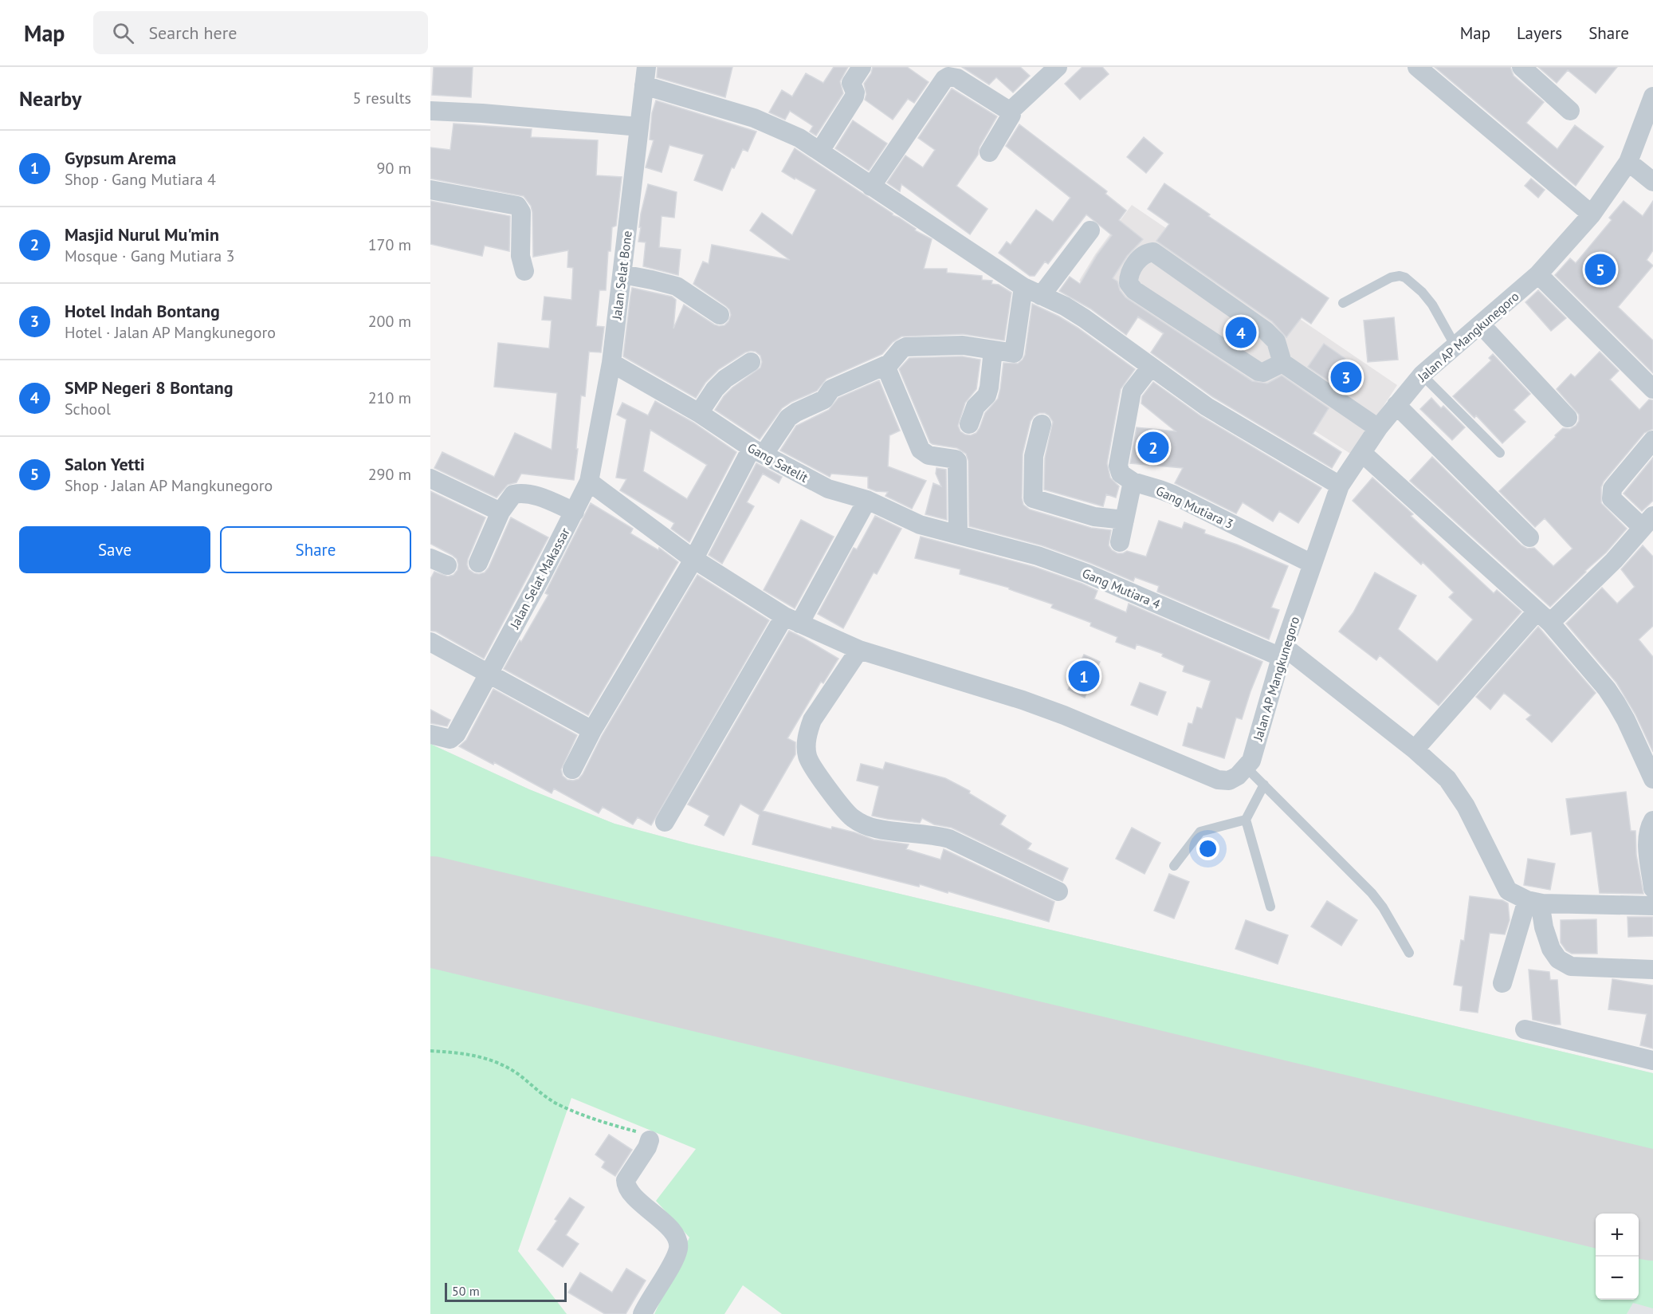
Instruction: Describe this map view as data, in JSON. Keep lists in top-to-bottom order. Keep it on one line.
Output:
{"streets":{"street":["Jalan Selat Bone","Jalan AP Mangkunegoro","Gang Satelit","Gang Mutiara 3","Jalan Selat Makassar","Gang Mutiara 4"]},"crossings":[["Jalan Selat Bone","Gang Satelit"],["Jalan Selat Bone","Jalan Selat Makassar"],["Jalan AP Mangkunegoro","Gang Mutiara 3"],["Jalan AP Mangkunegoro","Gang Mutiara 4"],["Gang Satelit","Gang Mutiara 4"]],"scale_bar":"50 m","page":{"header":"Map","search":"Search here","nav":["Map","Layers","Share"],"heading":["Nearby","5 results"],"list":[{"mark":"1","name":"Gypsum Arema","note":"Shop · Gang Mutiara 4","value":"90 m"},{"mark":"2","name":"Masjid Nurul Mu'min","note":"Mosque · Gang Mutiara 3","value":"170 m"},{"mark":"3","name":"Hotel Indah Bontang","note":"Hotel · Jalan AP Mangkunegoro","value":"200 m"},{"mark":"4","name":"SMP Negeri 8 Bontang","note":"School","value":"210 m"},{"mark":"5","name":"Salon Yetti","note":"Shop · Jalan AP Mangkunegoro","value":"290 m"}],"pins":["5","4","3","2","1"],"buttons":["Save","Share"],"map_buttons":["+","−"],"scale":"50 m"}}
